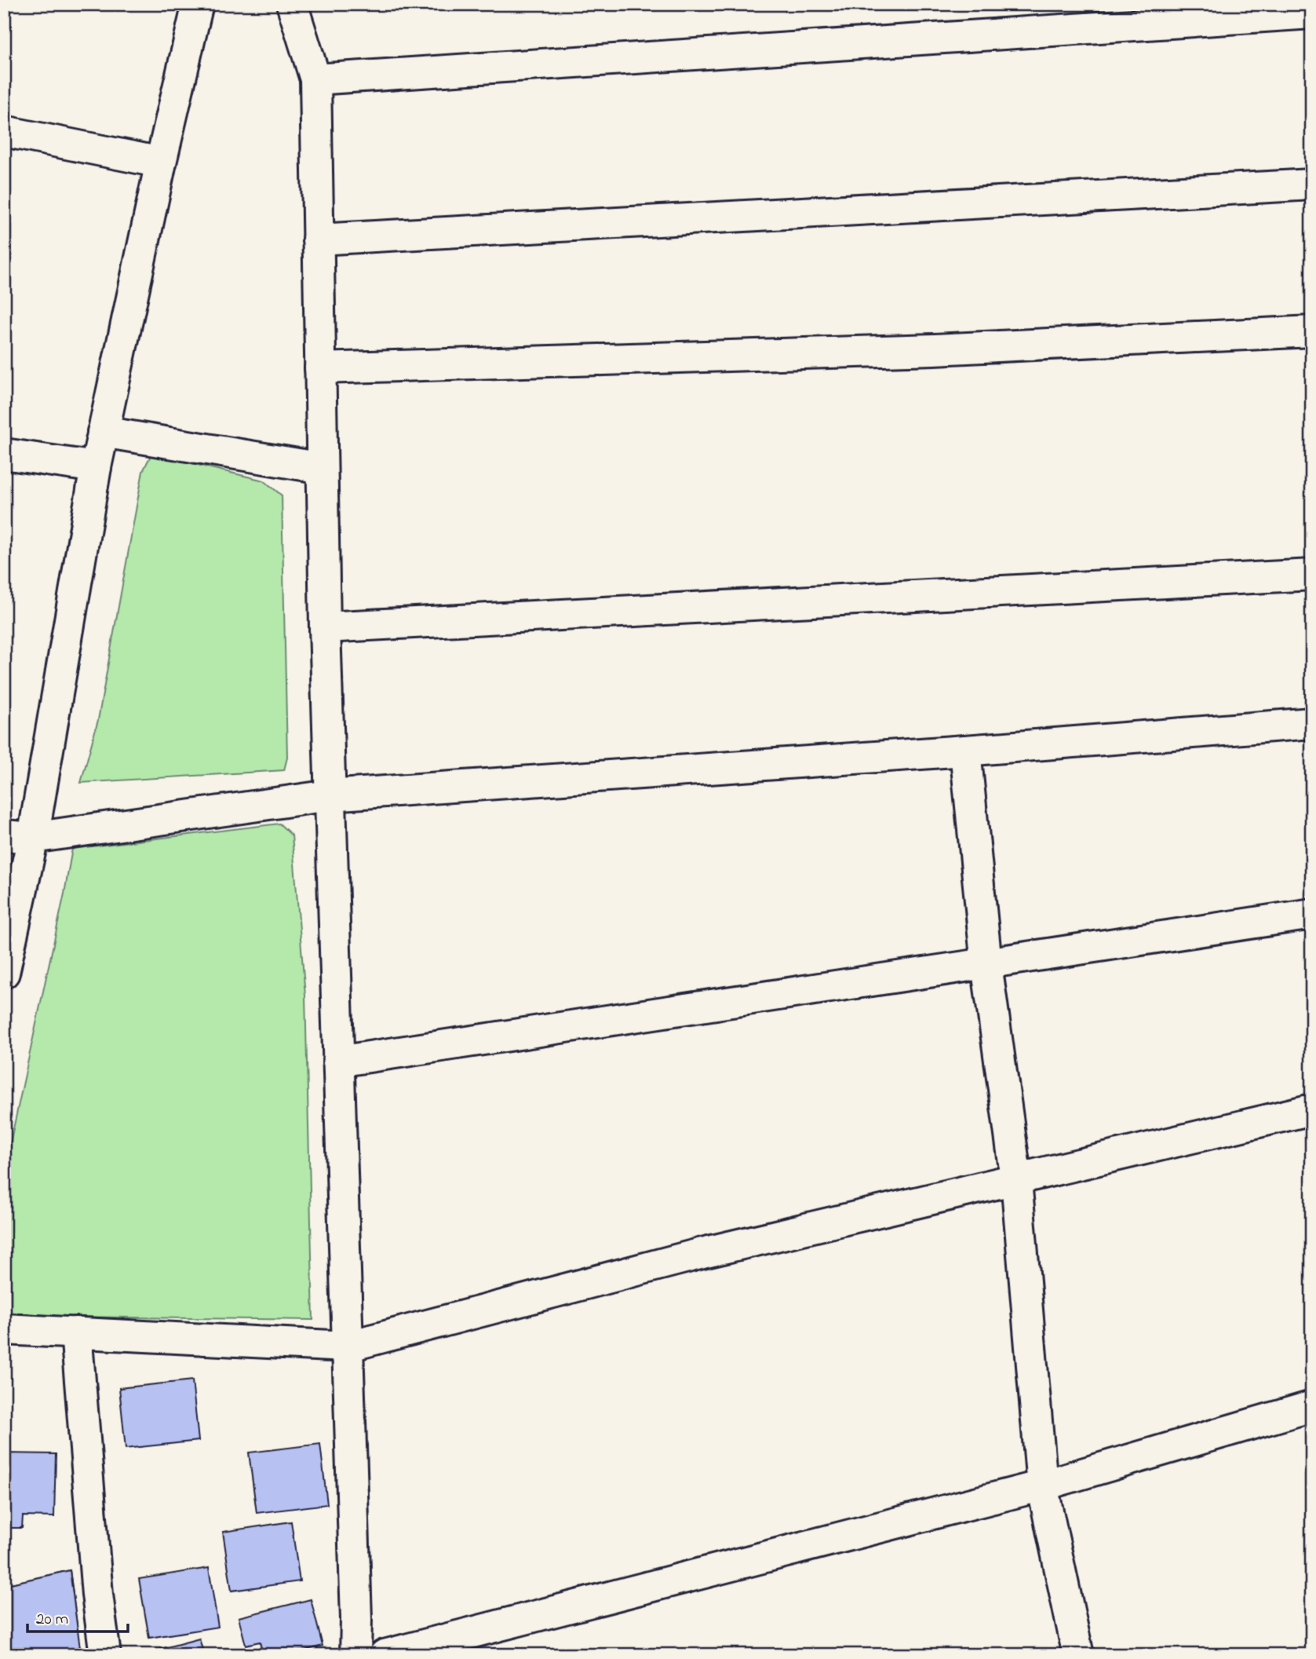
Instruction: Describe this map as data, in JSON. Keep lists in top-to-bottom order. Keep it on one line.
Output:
{"scale_bar":"20 m"}
